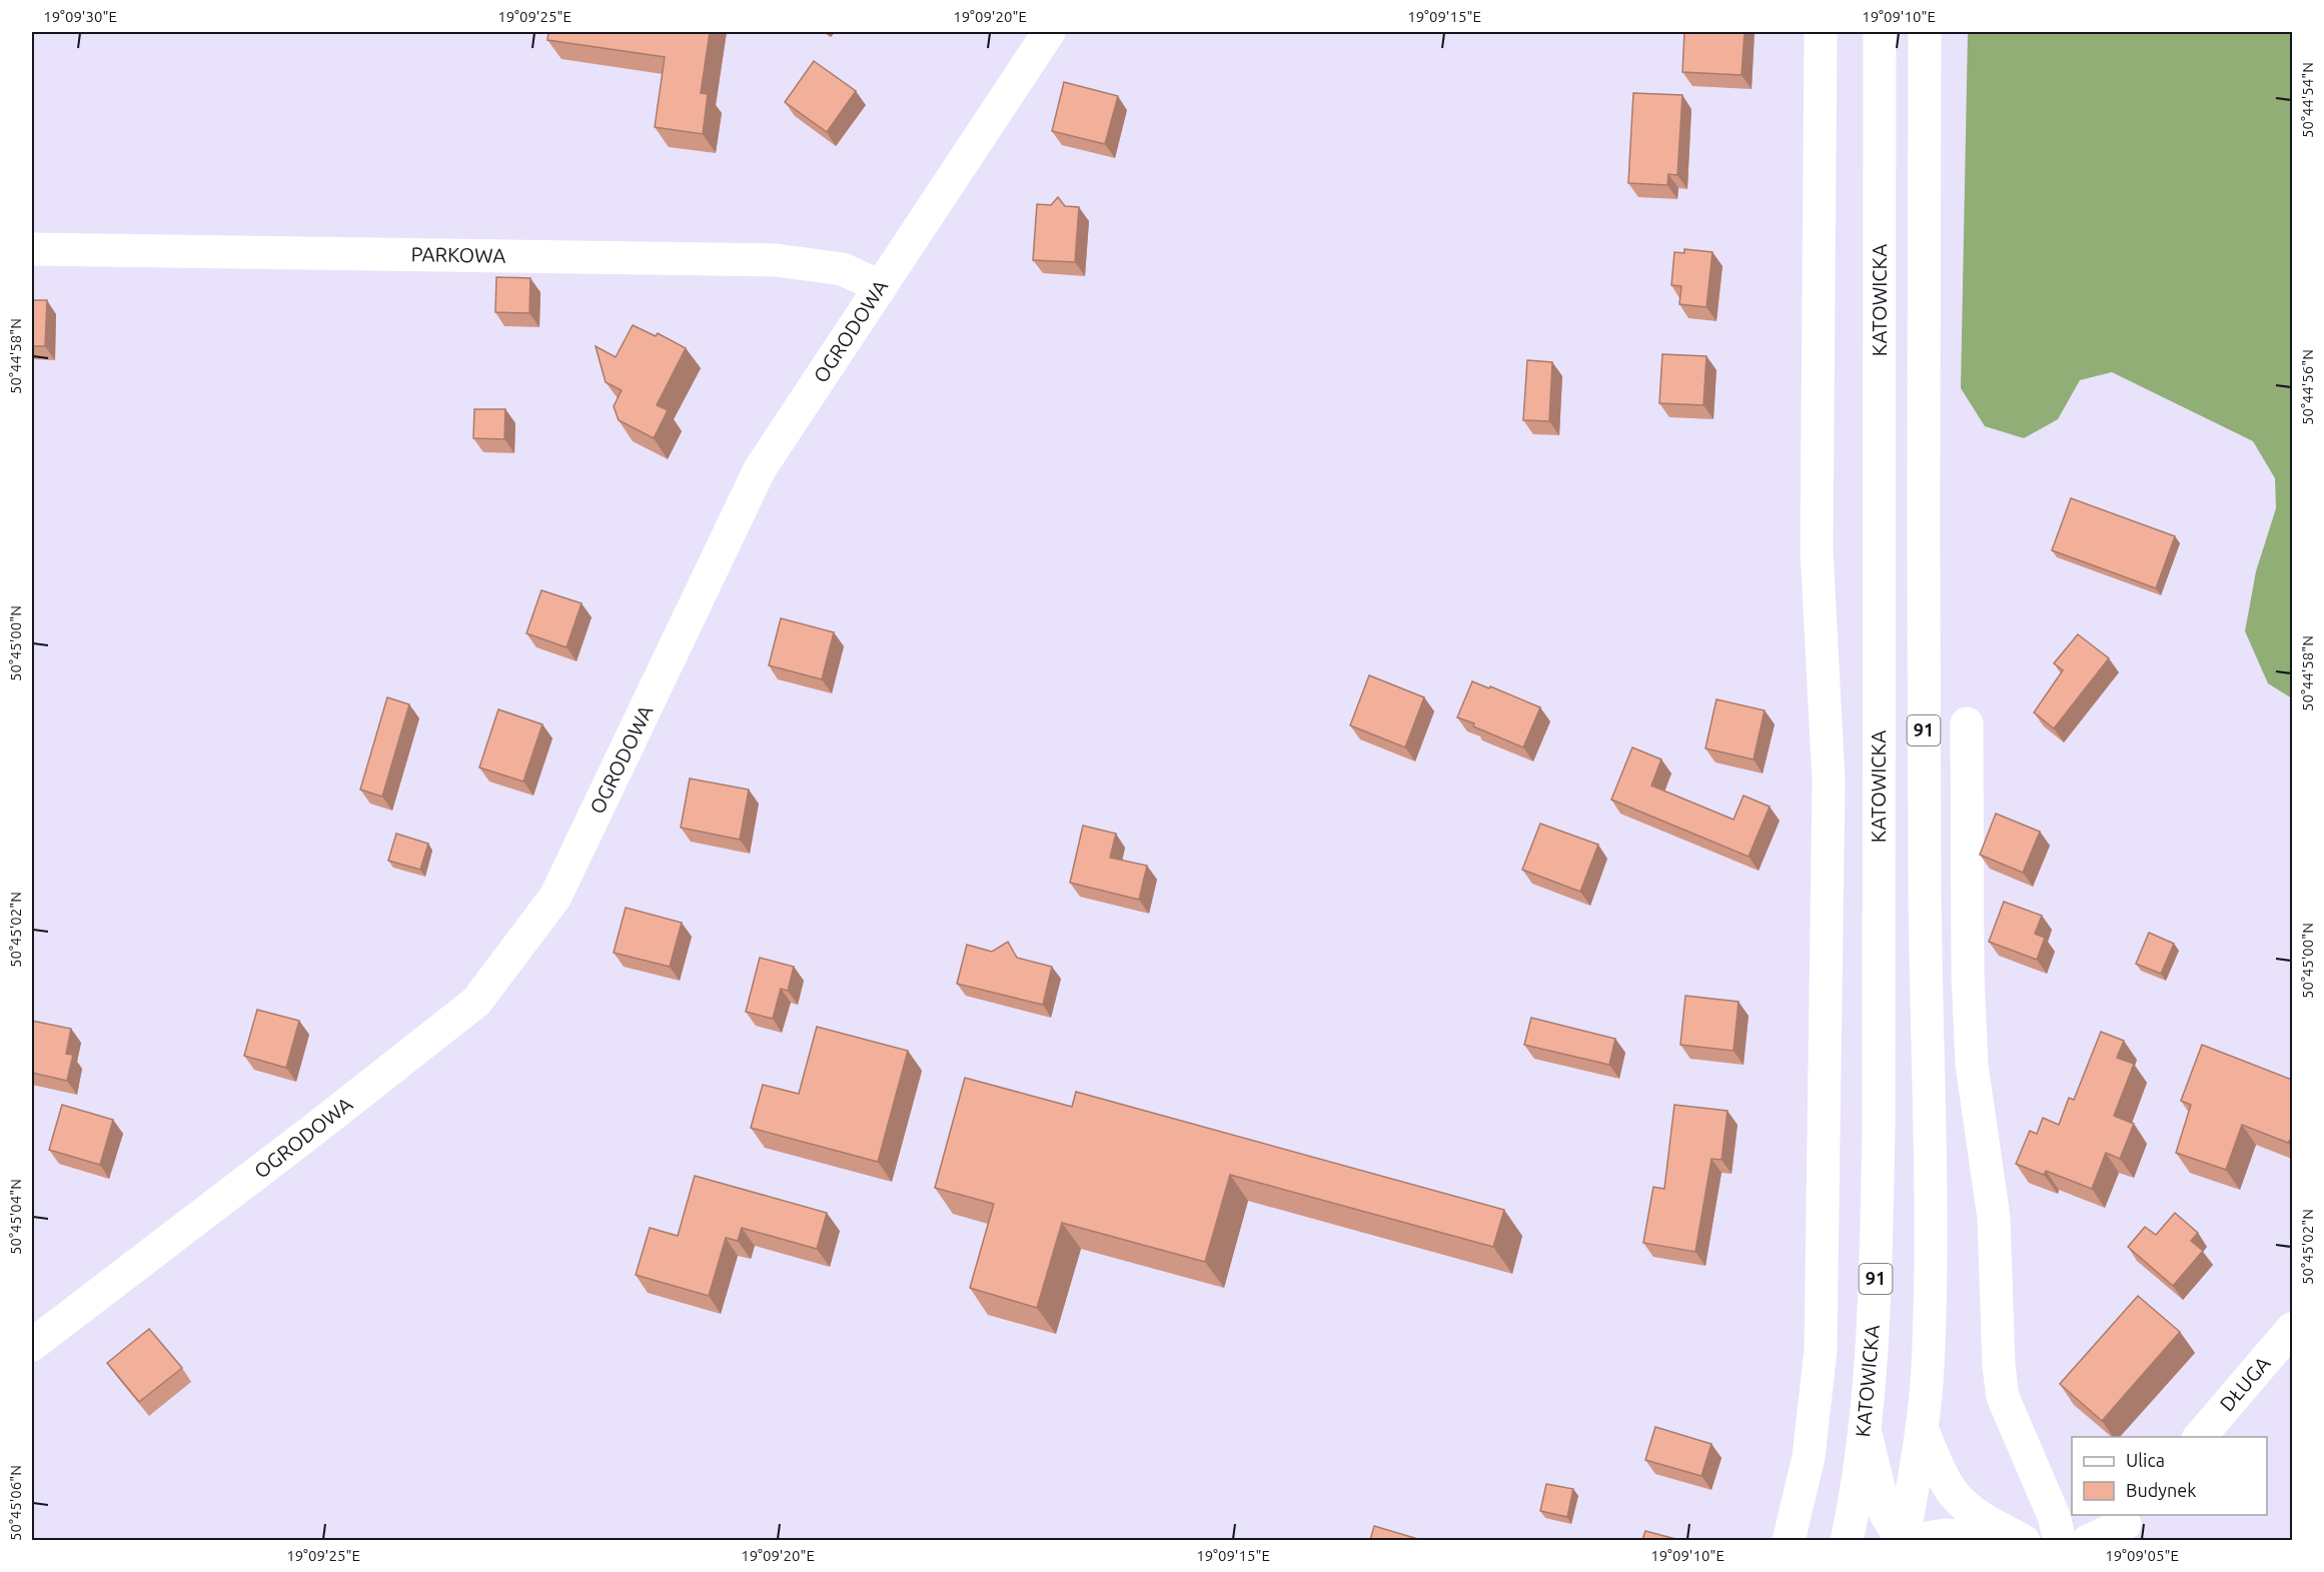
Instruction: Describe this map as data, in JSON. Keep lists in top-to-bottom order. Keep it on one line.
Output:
{"streets":{"street":["PARKOWA","KATOWICKA","OGRODOWA","91","DŁUGA"]},"crossings":[["PARKOWA","OGRODOWA"]],"legend":["Ulica","Budynek"],"coordinates":["19°09'30\"E","19°09'25\"E","19°09'20\"E","19°09'15\"E","19°09'10\"E","50°44'54\"N","50°44'58\"N","50°44'56\"N","50°45'00\"N","50°45'02\"N","50°45'04\"N","50°45'06\"N","19°09'05\"E"]}
